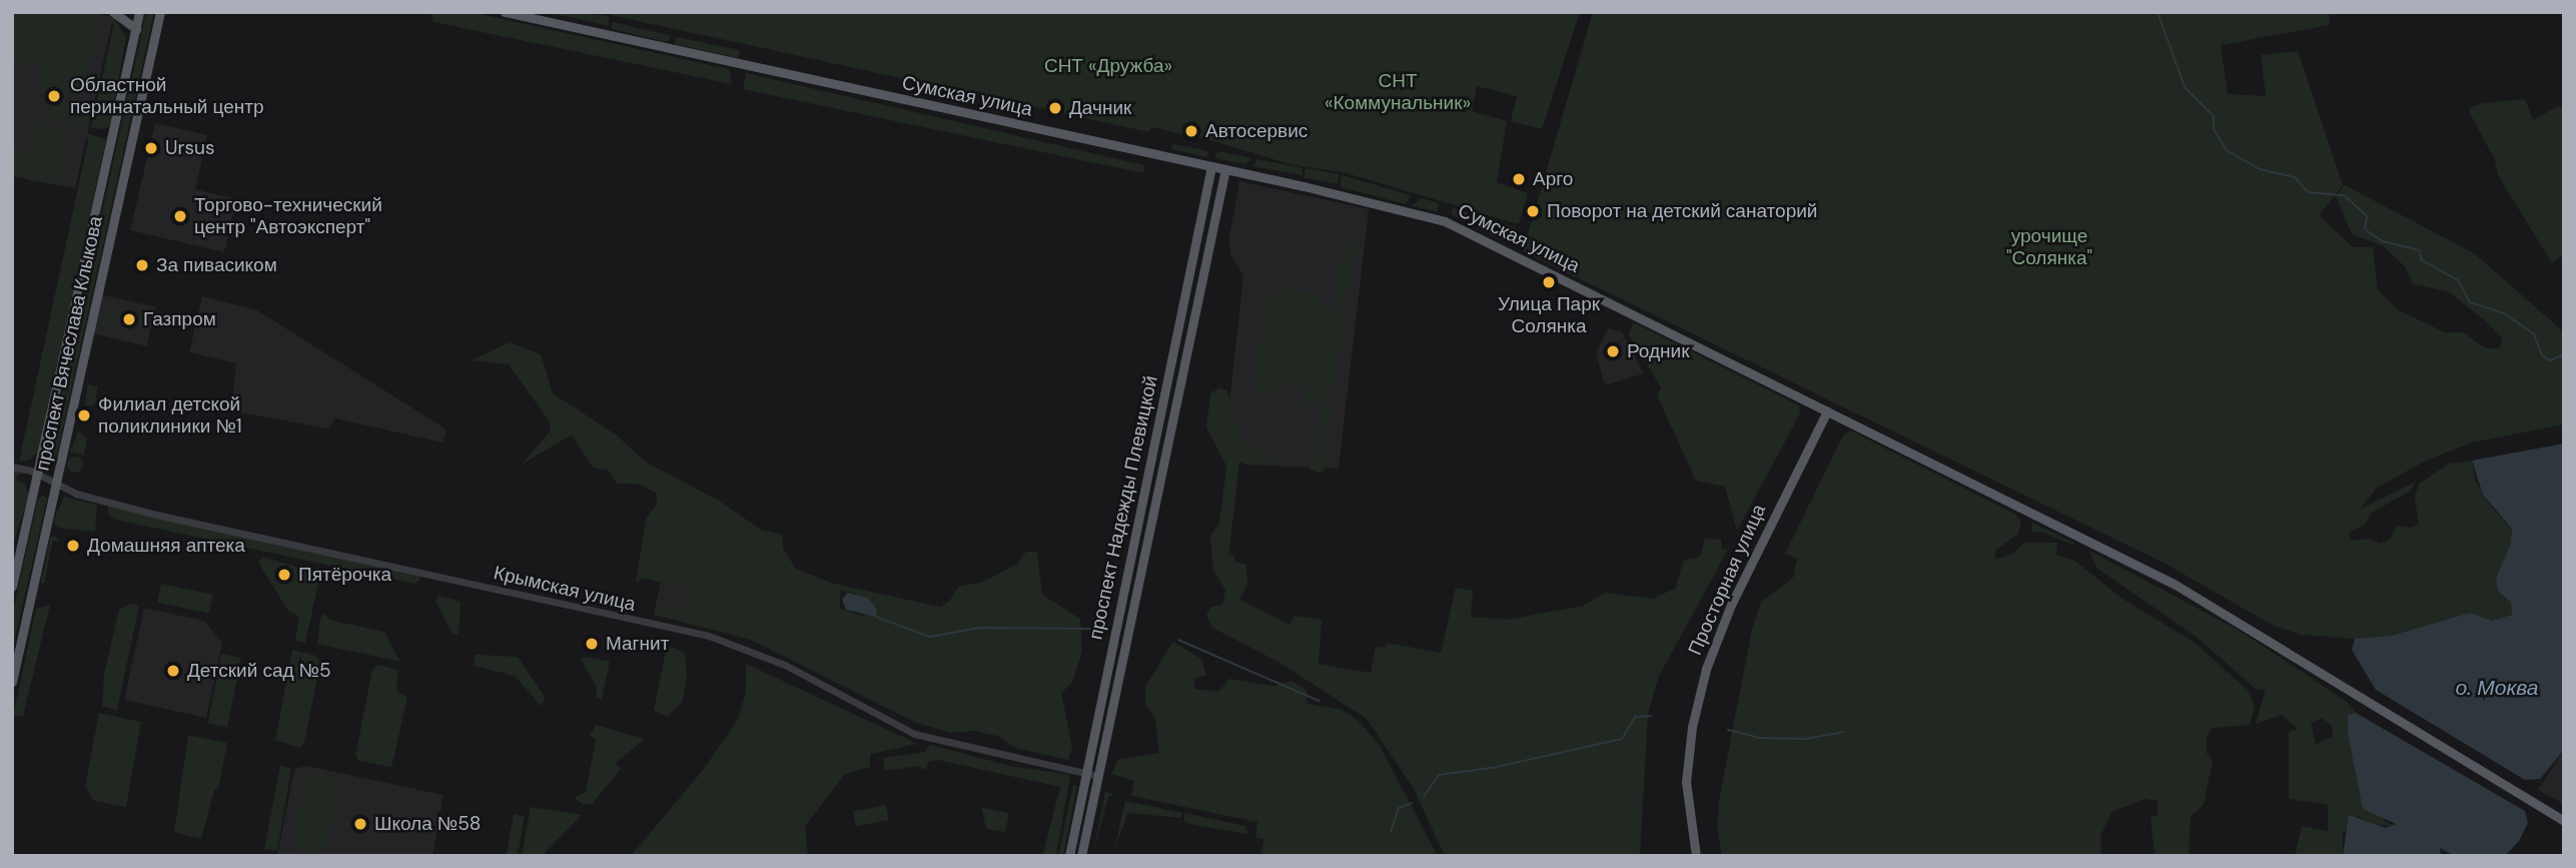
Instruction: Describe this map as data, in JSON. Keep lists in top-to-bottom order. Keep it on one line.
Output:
{"streets":{"main road":["Сумская улица","проспект Вячеслава Клыкова","проспект Надежды Плевицкой","Просторная улица"],"street":["Крымская улица"]},"crossings":[["Сумская улица","проспект Надежды Плевицкой"],["Сумская улица","Просторная улица"],["проспект Вячеслава Клыкова","Крымская улица"],["проспект Надежды Плевицкой","Крымская улица"]],"water":["о. Моква"],"parks":["СНТ «Дружба»","СНТ «Коммунальник»","урочище \"Солянка\""],"places":["Областной перинатальный центр","Дачник","Автосервис","Ursus","Арго","Поворот на детский санаторий","Торгово-технический центр \"Автоэксперт\"","За пивасиком","Улица Парк Солянка","Газпром","Родник","Филиал детской поликлиники №1","Домашняя аптека","Пятёрочка","Магнит","Детский сад №5","Школа №58"]}
